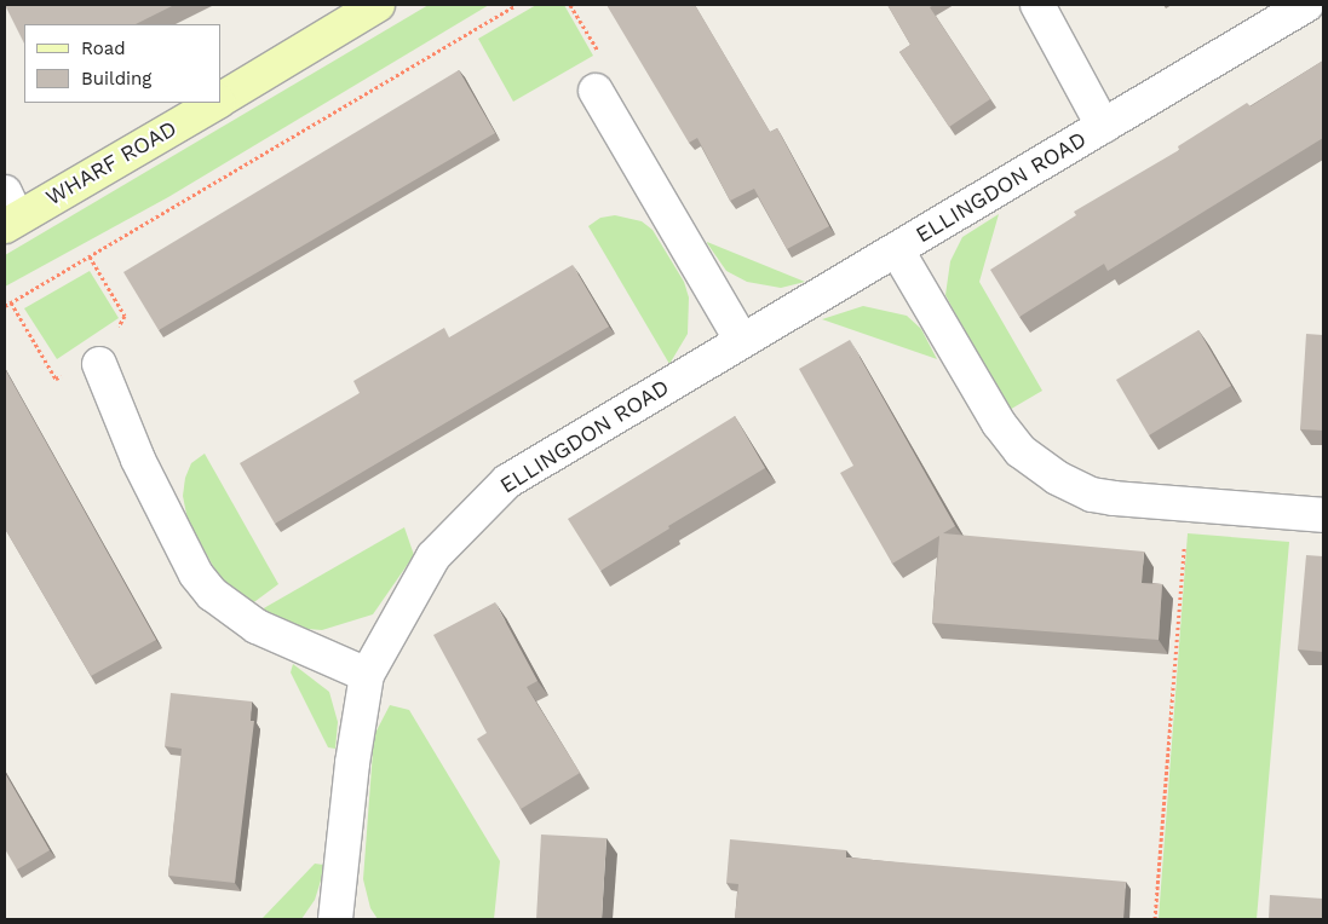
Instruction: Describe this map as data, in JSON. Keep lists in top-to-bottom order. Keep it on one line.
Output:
{"streets":{"main road":["WHARF ROAD"],"street":["ELLINGDON ROAD"]},"legend":["Road","Building"]}
